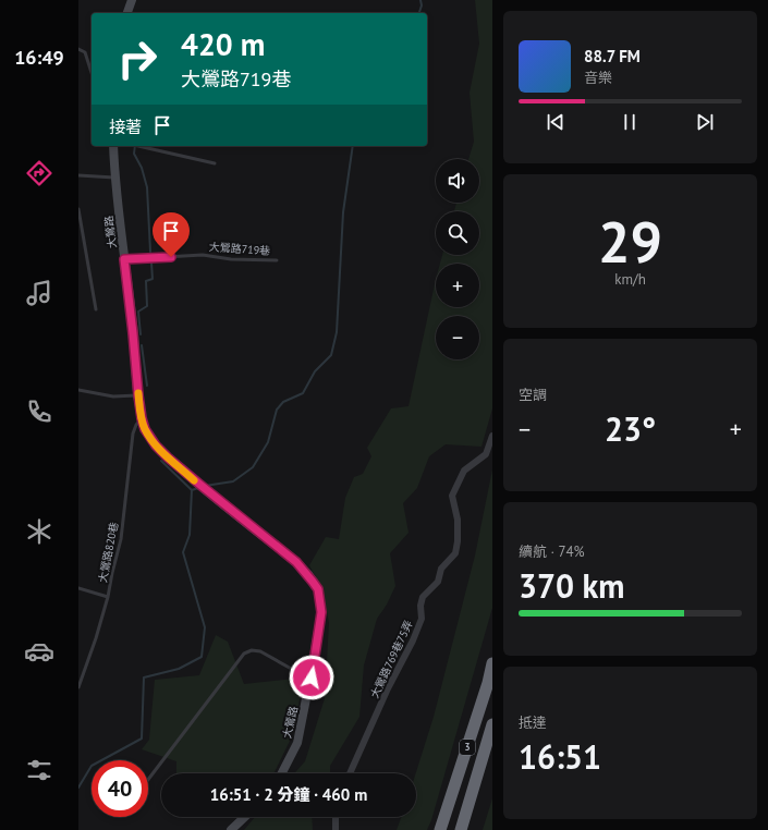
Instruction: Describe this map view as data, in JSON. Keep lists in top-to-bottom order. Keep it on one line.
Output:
{"streets":{"highway":["3"],"street":["大鶯路","大鶯路769巷75弄"],"lane":["大鶯路719巷","大鶯路820巷"]},"crossings":[["大鶯路","大鶯路719巷"],["大鶯路","大鶯路820巷"]],"page":{"tabs":"16:49","turn":["420 m","大鶯路719巷"],"song":["88.7 FM","音樂"],"then":"接著","map_buttons":["+","−"],"tile":[["29","km/h"],"空調",["續航 · 74%","370 km"],["抵達","16:51"]],"heat":["−","23°","+"],"limit":"40","trip":"16:51 · 2 分鐘 · 460 m"}}
